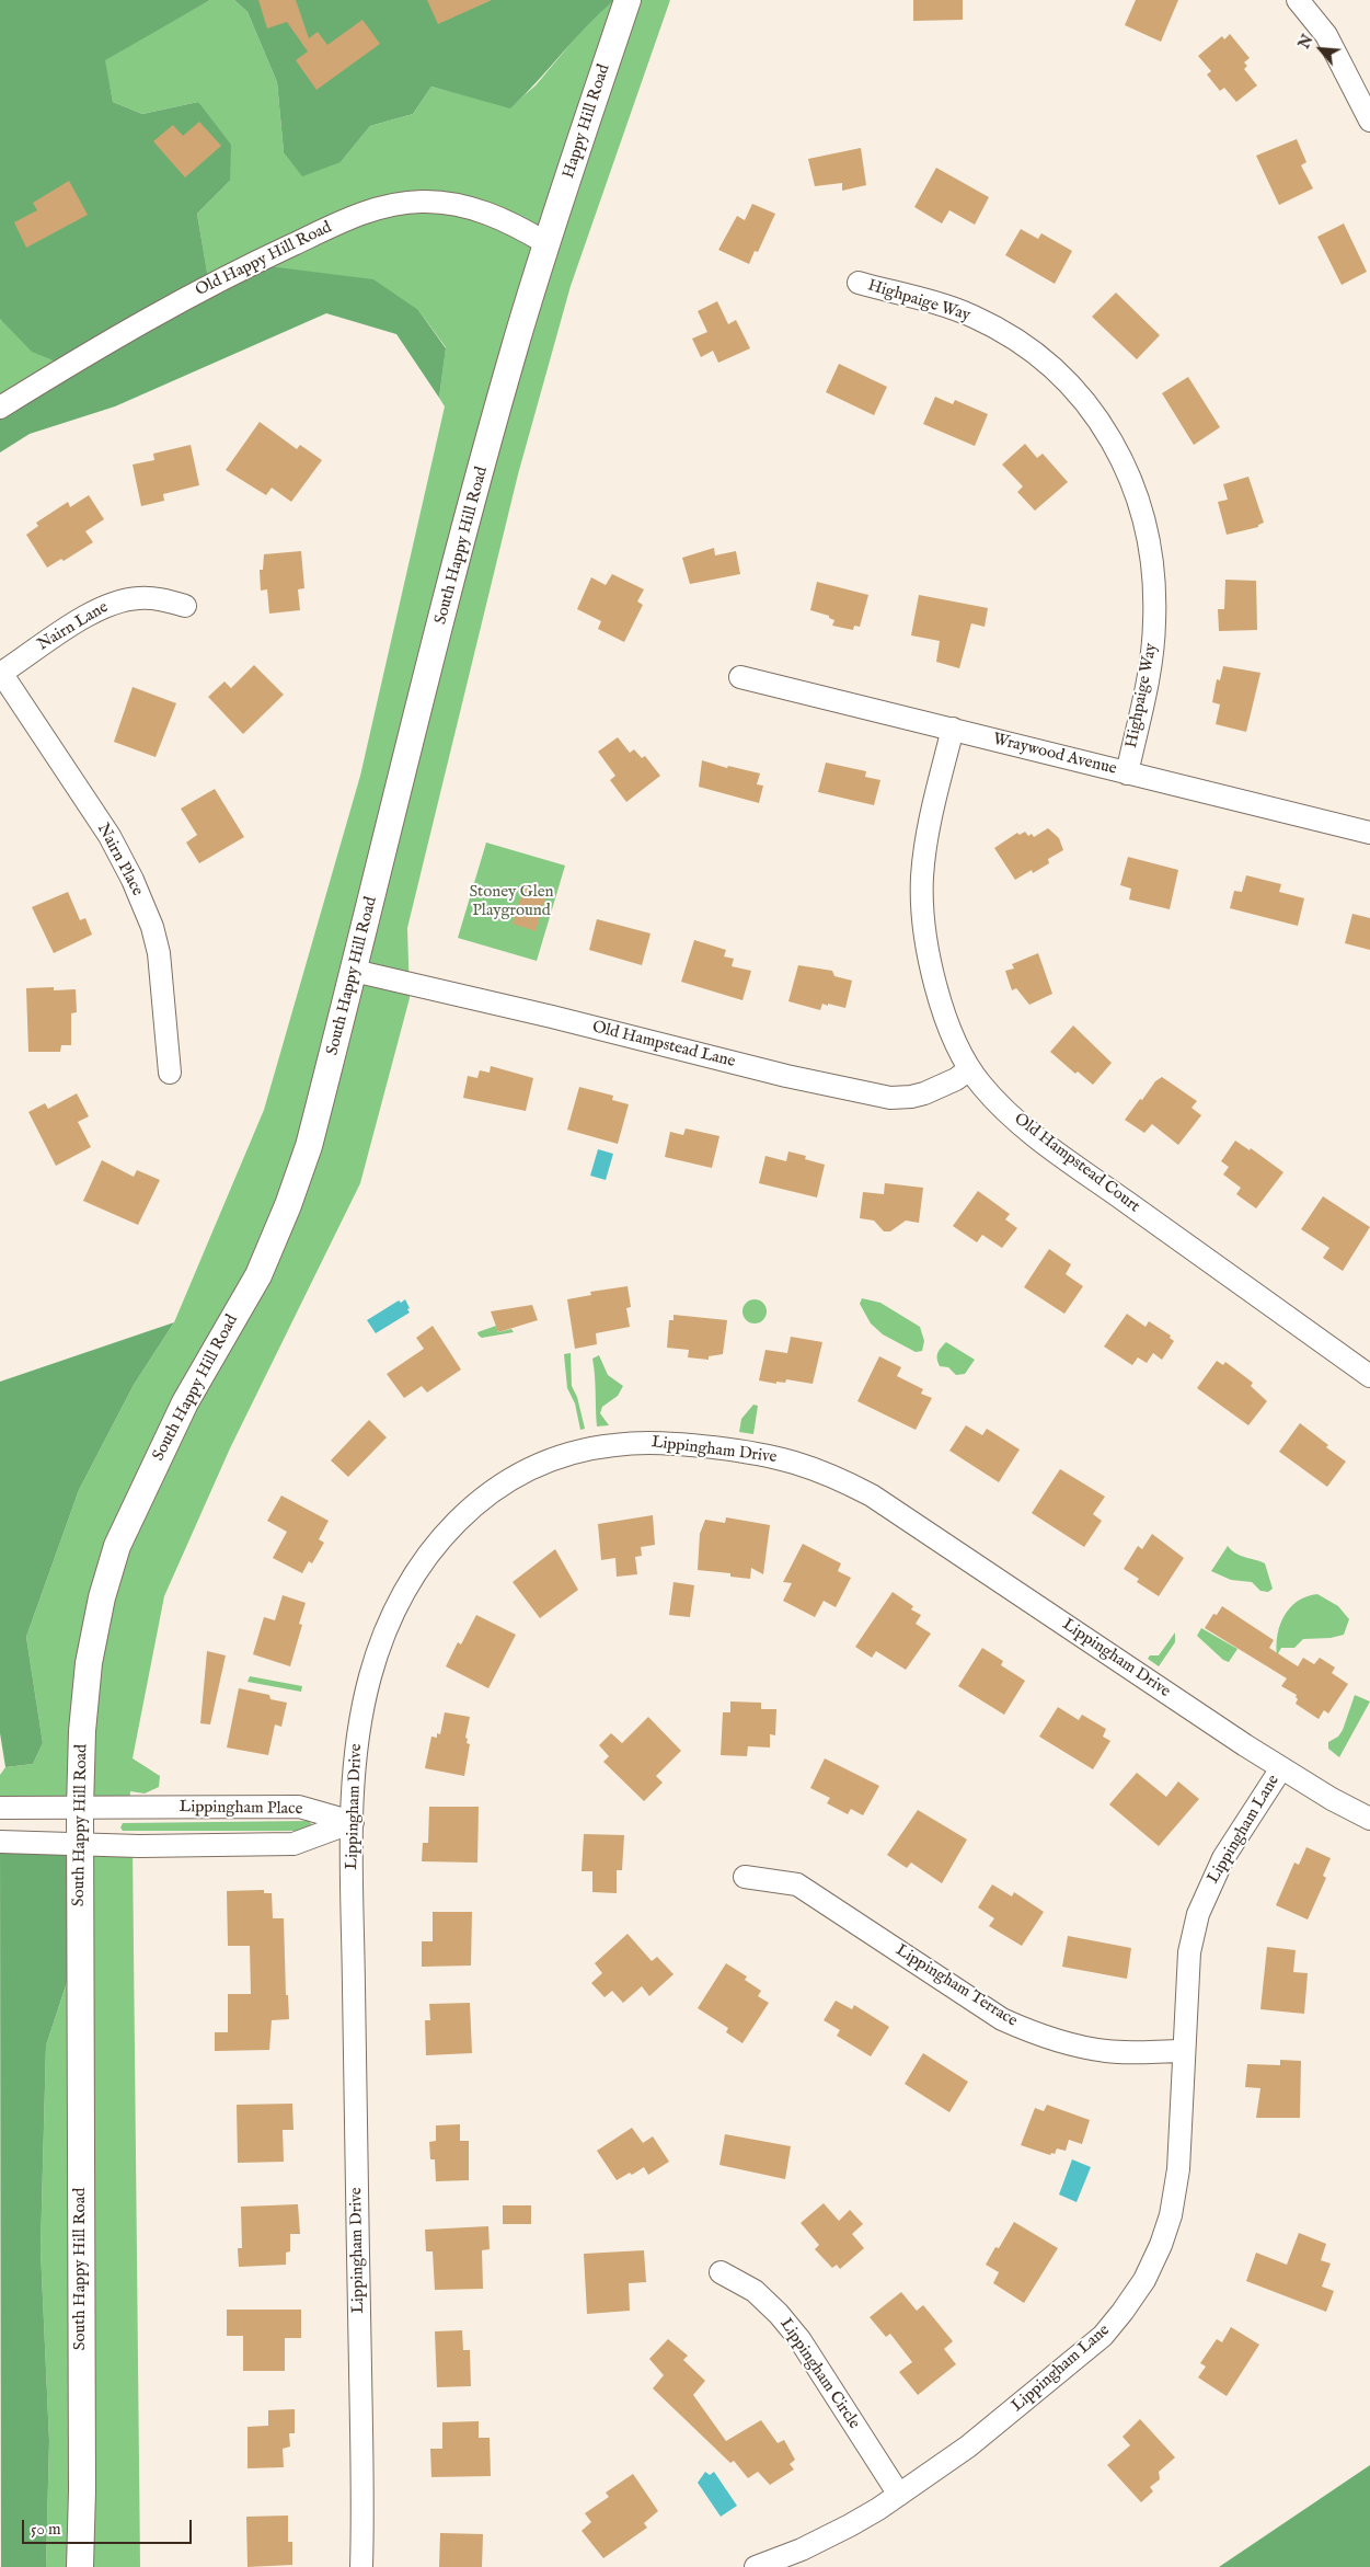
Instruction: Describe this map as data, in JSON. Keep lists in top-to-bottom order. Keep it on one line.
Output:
{"streets":{"street":["Happy Hill Road","Old Happy Hill Road","Highpaige Way","South Happy Hill Road","Nairn Lane","Wraywood Avenue","Nairn Place","Old Hampstead Lane","Old Hampstead Court","Lippingham Drive","Lippingham Place","Lippingham Lane","Lippingham Terrace","Lippingham Circle"]},"crossings":[["Happy Hill Road","Old Happy Hill Road"],["Happy Hill Road","South Happy Hill Road"],["Old Happy Hill Road","South Happy Hill Road"],["Highpaige Way","Wraywood Avenue"],["South Happy Hill Road","Old Hampstead Lane"],["South Happy Hill Road","Lippingham Place"],["Nairn Lane","Nairn Place"],["Wraywood Avenue","Old Hampstead Court"],["Old Hampstead Lane","Old Hampstead Court"],["Lippingham Drive","Lippingham Place"],["Lippingham Drive","Lippingham Lane"],["Lippingham Lane","Lippingham Terrace"],["Lippingham Lane","Lippingham Circle"]],"parks":["Stoney Glen Playground"],"scale_bar":"50 m","north":"top left"}
